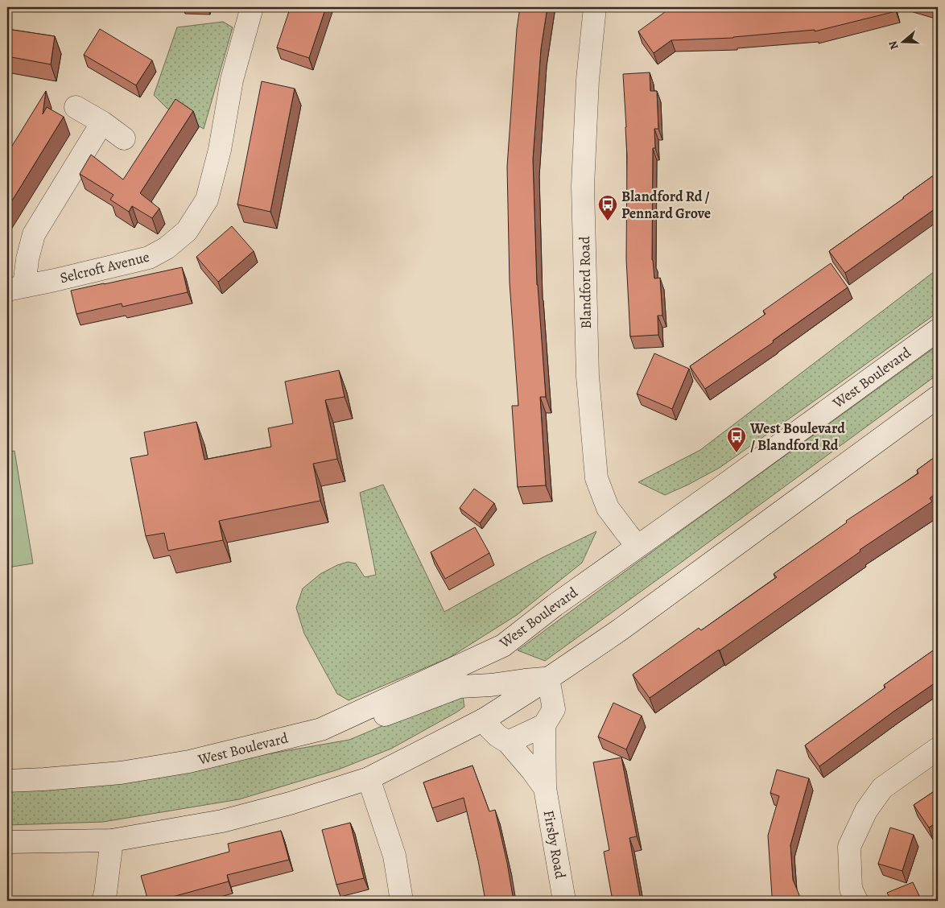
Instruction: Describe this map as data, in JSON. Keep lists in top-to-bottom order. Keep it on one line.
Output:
{"streets":{"main road":["Selcroft Avenue","Blandford Road","West Boulevard","Firsby Road"]},"crossings":[["Blandford Road","West Boulevard"]],"places":{"bus stop":["Blandford Rd / Pennard Grove","West Boulevard / Blandford Rd"]},"north":"left"}
